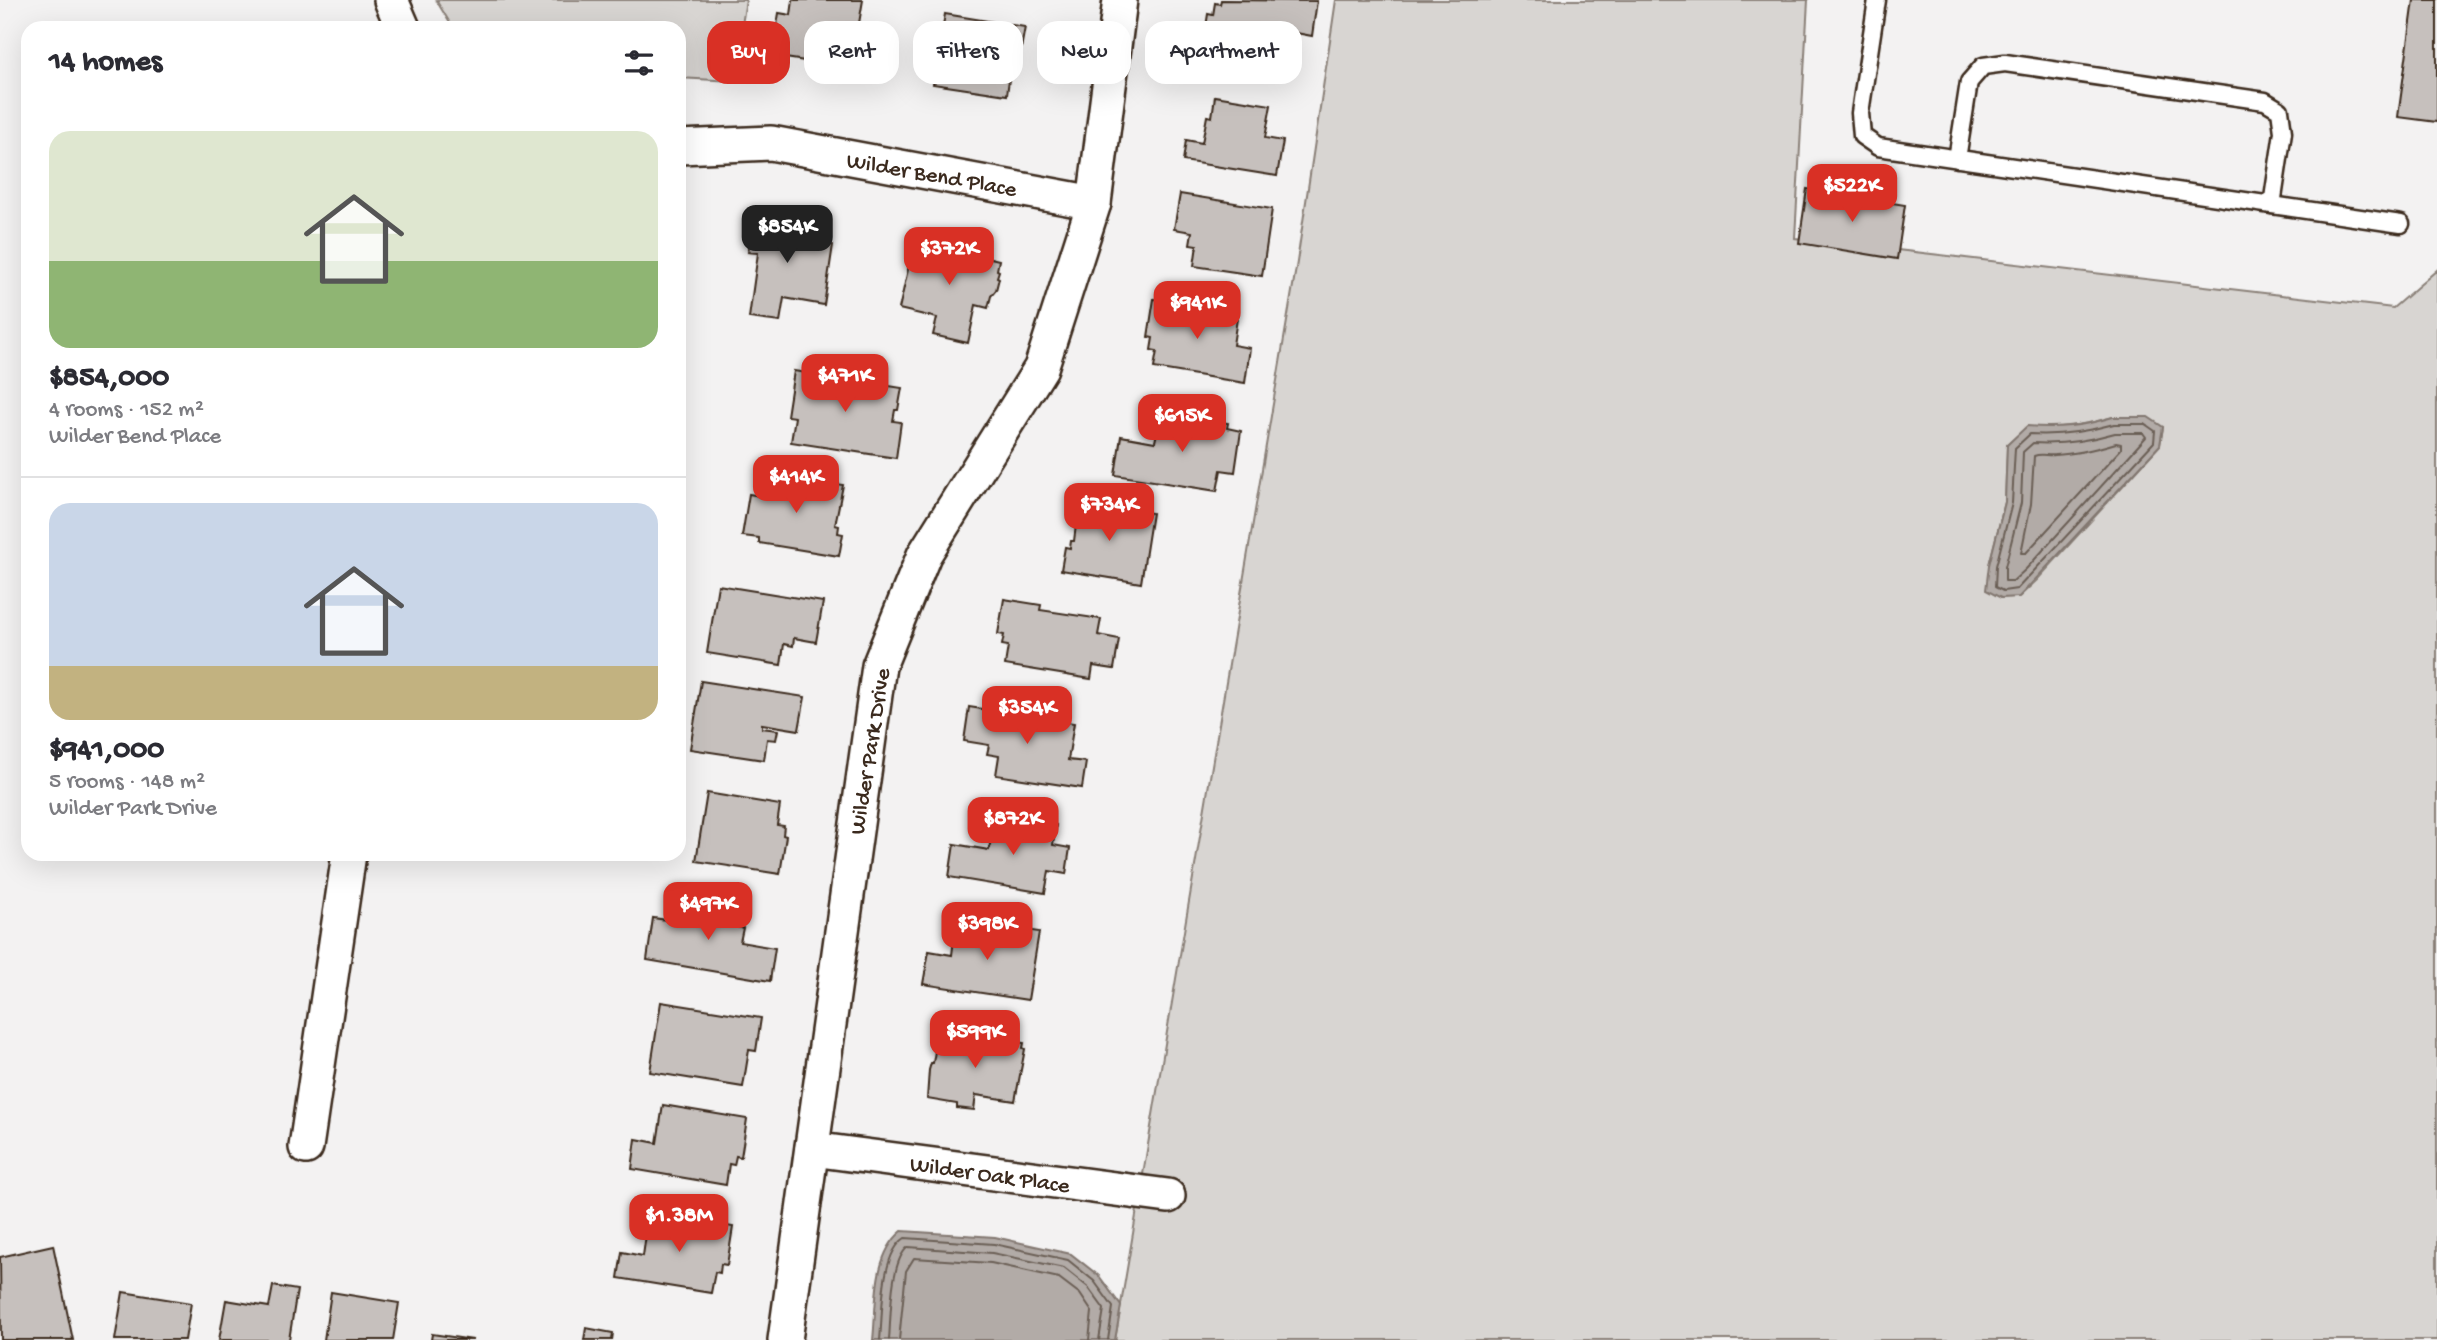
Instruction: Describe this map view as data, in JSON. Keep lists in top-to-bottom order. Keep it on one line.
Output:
{"streets":{"street":["Wilder Bend Place","Wilder Park Drive","Wilder Oak Place"]},"crossings":[["Wilder Bend Place","Wilder Park Drive"],["Wilder Park Drive","Wilder Oak Place"]],"page":{"chip":["Buy","Rent","Filters","New","Apartment"],"heading":"14 homes","list":[{"name":"$854,000","note":"4 rooms · 152 m² · Wilder Bend Place"},{"name":"$941,000","note":"5 rooms · 148 m² · Wilder Park Drive"}],"price":["$522K","$854K","$372K","$941K","$471K","$615K","$414K","$734K","$354K","$872K","$497K","$398K","$599K","$1.38M"]}}
